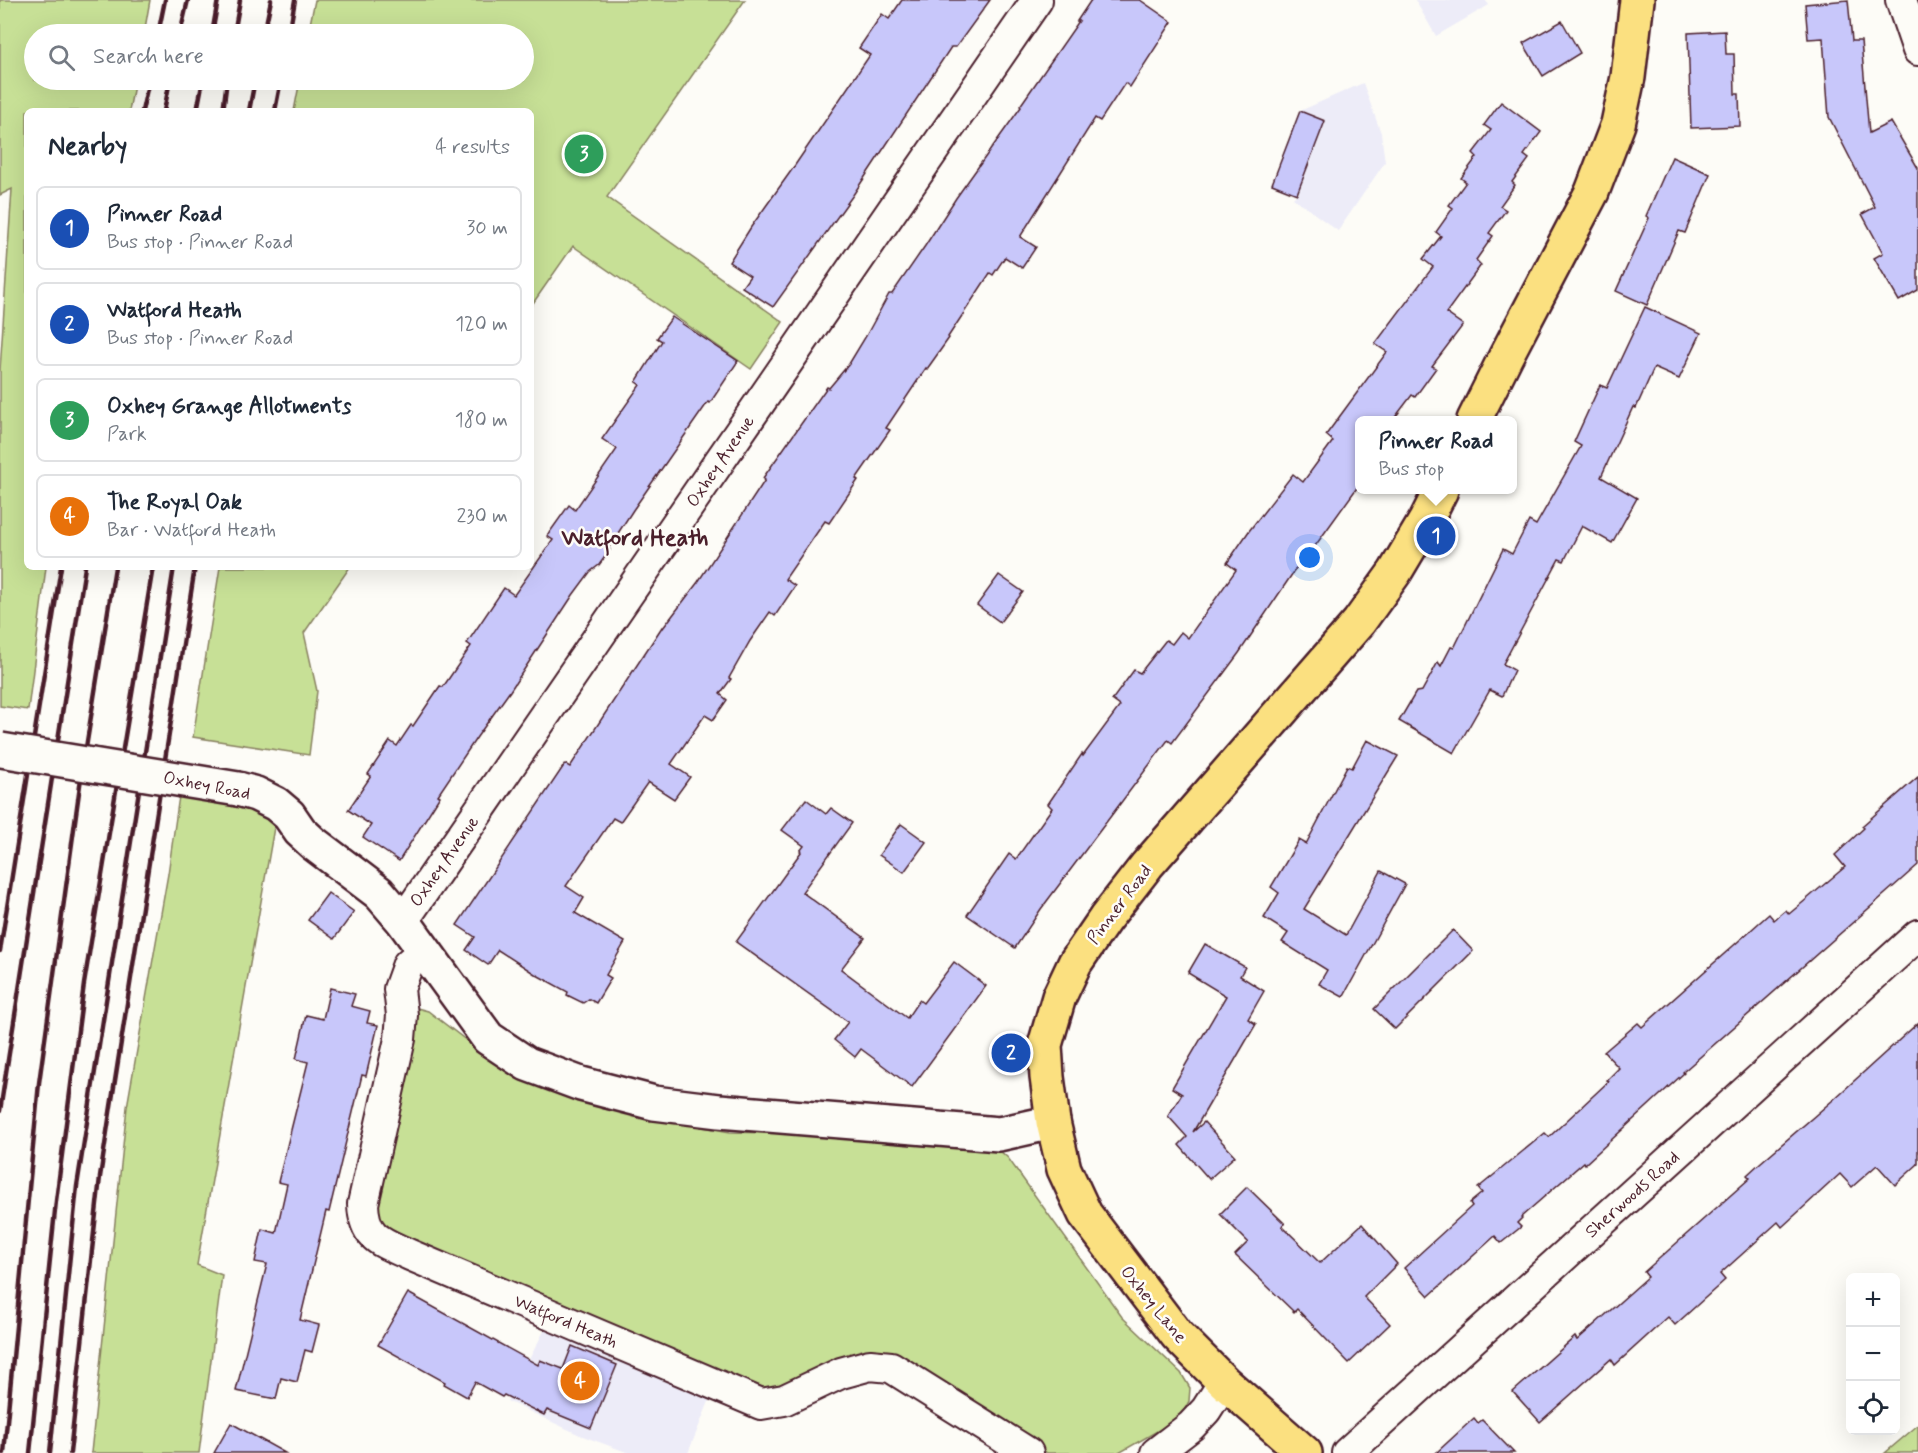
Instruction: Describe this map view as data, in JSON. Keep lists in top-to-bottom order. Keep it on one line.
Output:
{"streets":{"main road":["Pinner Road","Oxhey Lane"],"street":["Oxhey Avenue","Oxhey Road","Sherwoods Road","Watford Heath"]},"crossings":[["Oxhey Avenue","Oxhey Road"],["Pinner Road","Oxhey Lane"]],"districts":["Watford Heath"],"page":{"search":"Search here","heading":["Nearby","4 results"],"pins":["3","1","2","4"],"list":[{"mark":"1","name":"Pinner Road","note":"Bus stop · Pinner Road","value":"30 m"},{"mark":"2","name":"Watford Heath","note":"Bus stop · Pinner Road","value":"120 m"},{"mark":"3","name":"Oxhey Grange Allotments","note":"Park","value":"180 m"},{"mark":"4","name":"The Royal Oak","note":"Bar · Watford Heath","value":"230 m"}],"popup":["Pinner Road","Bus stop"],"map_buttons":["+","−"]}}
